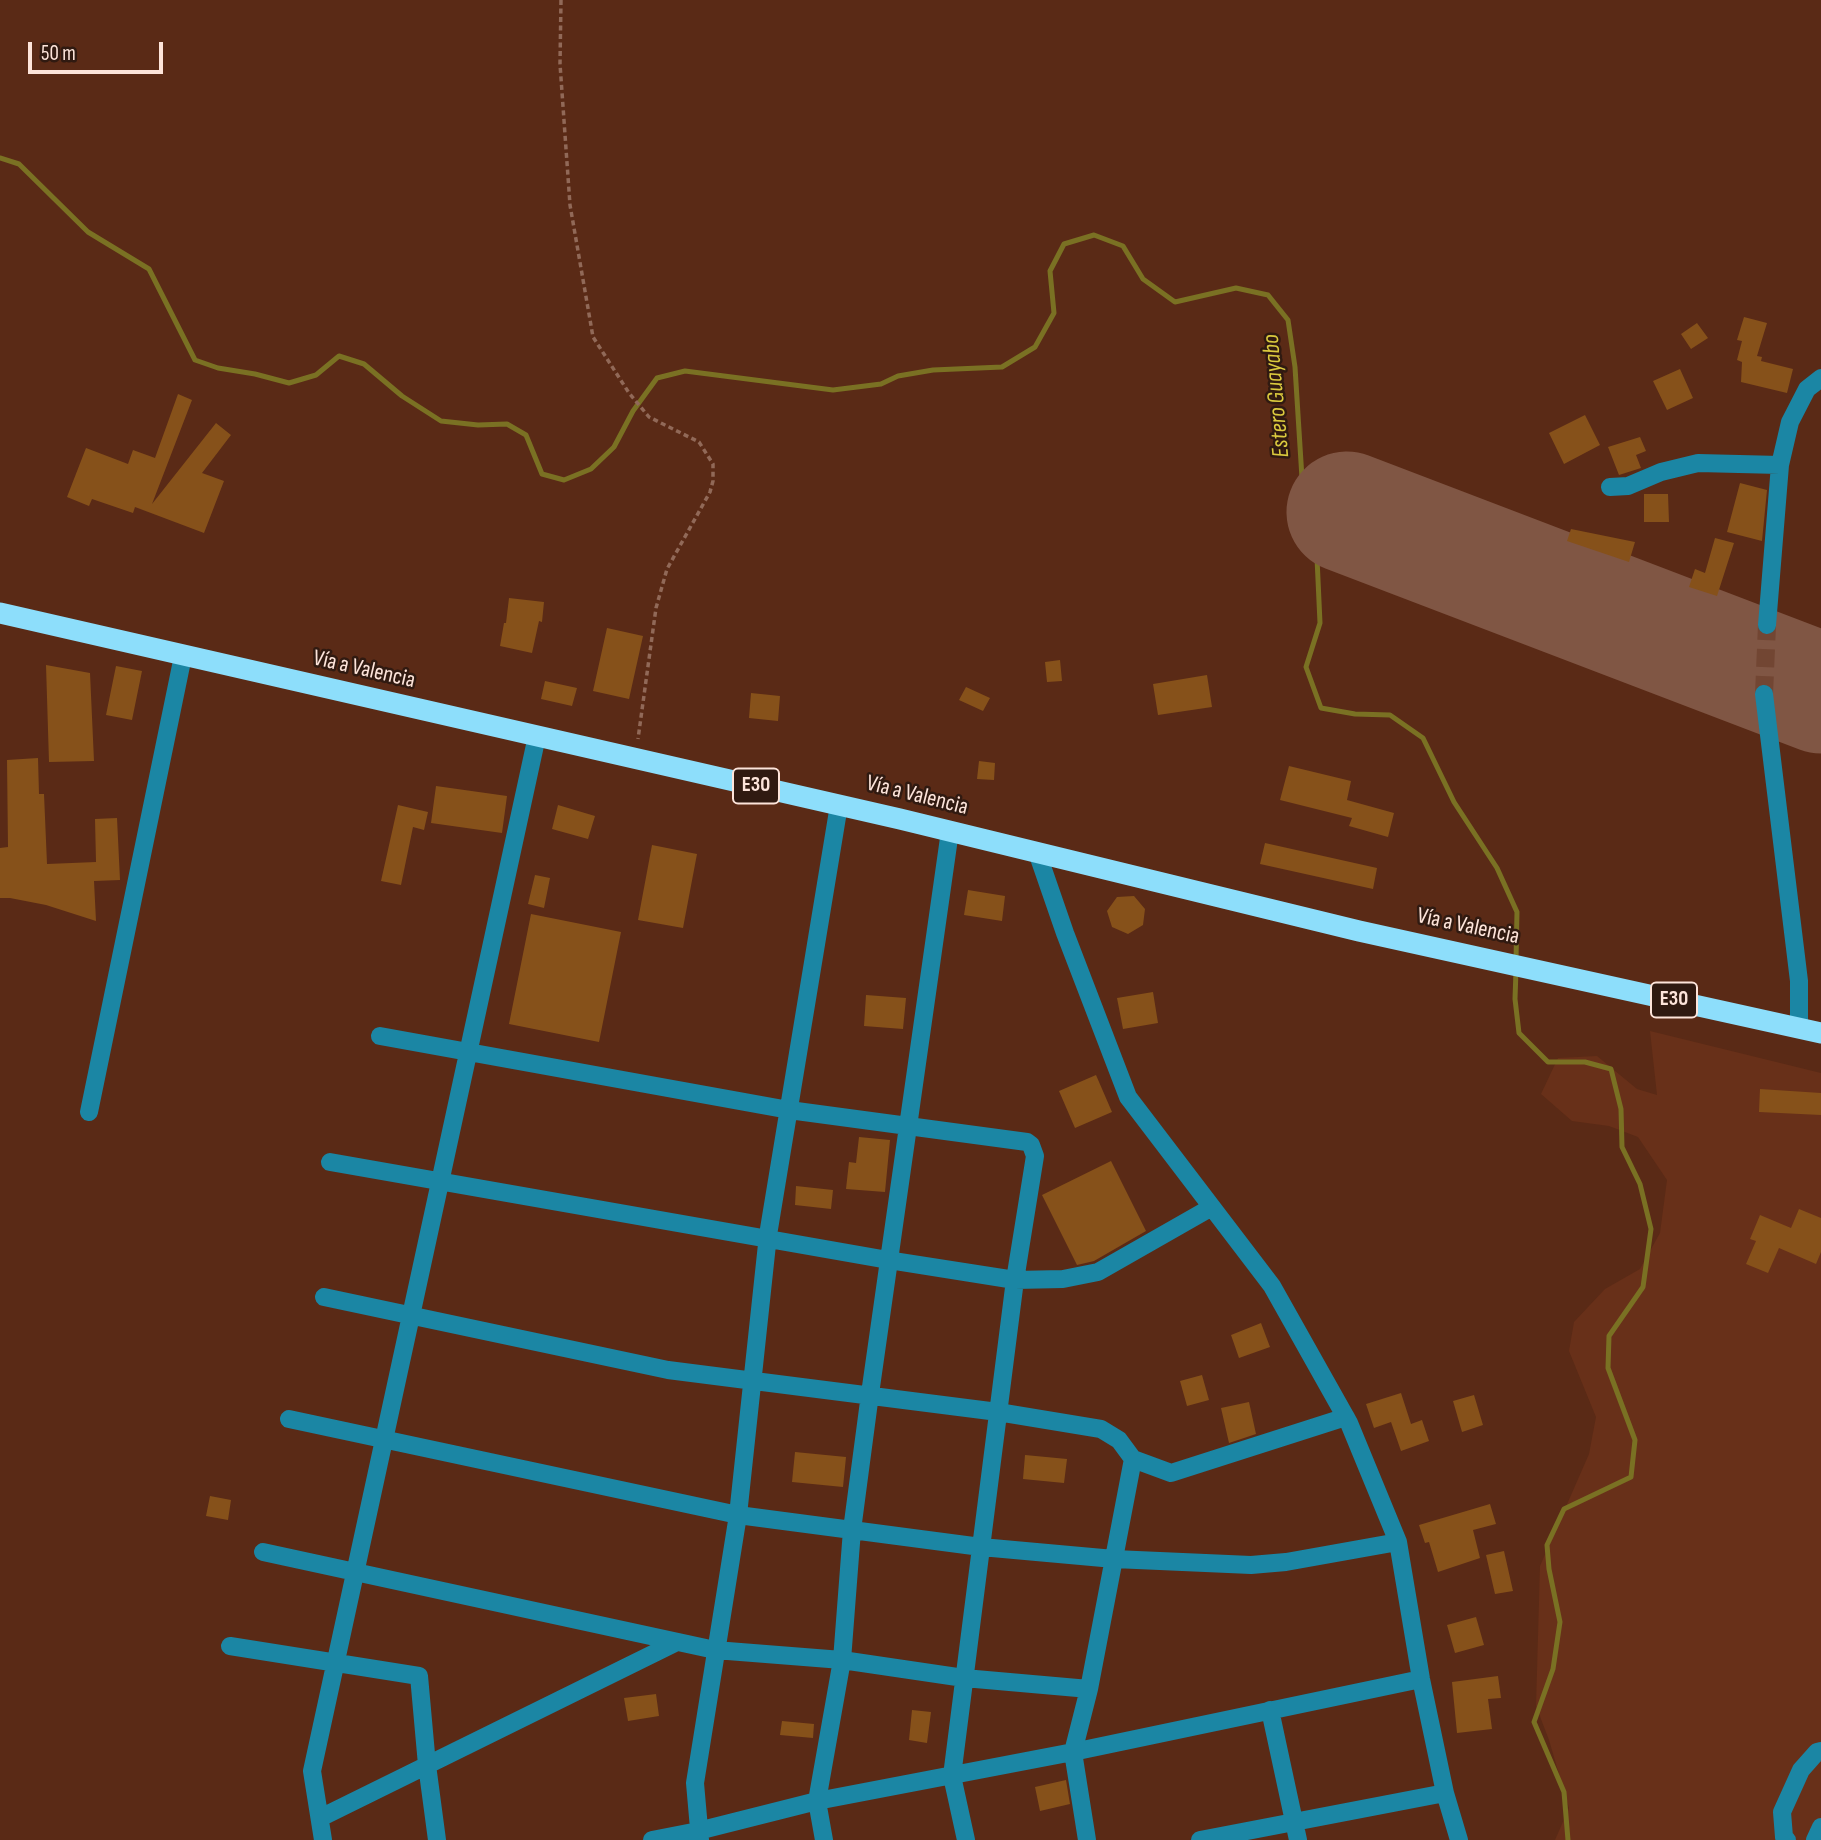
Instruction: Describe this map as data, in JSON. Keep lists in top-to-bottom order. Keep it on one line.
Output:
{"streets":{"highway":["Vía a Valencia","E30"]},"water":["Estero Guayabo"],"scale_bar":"50 m"}
